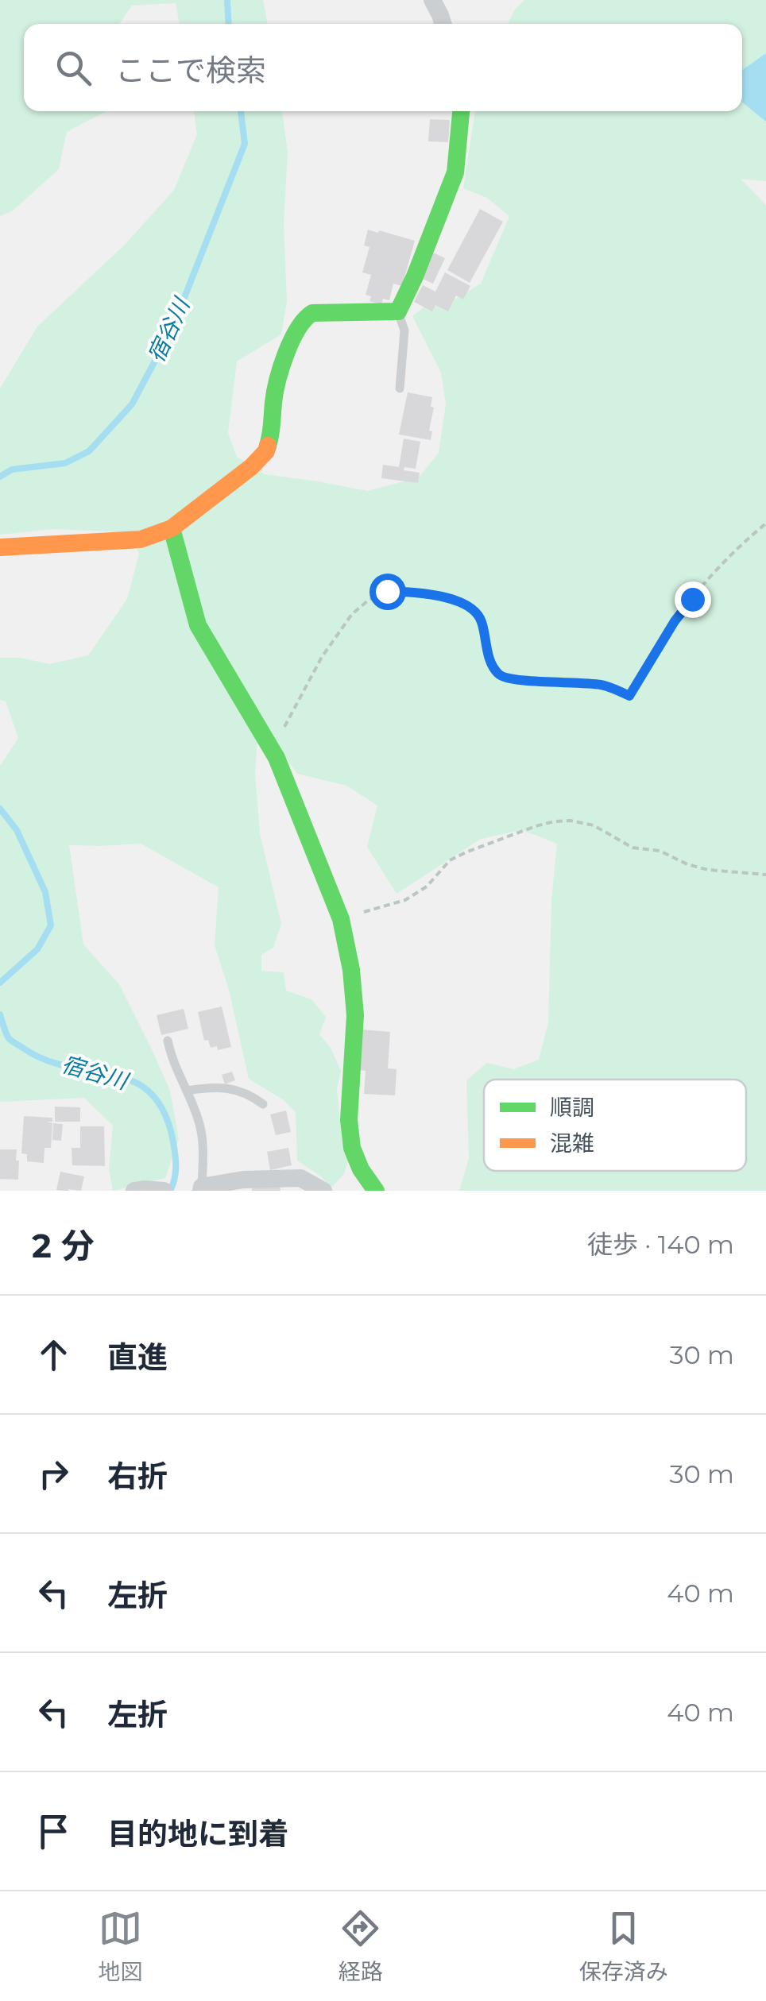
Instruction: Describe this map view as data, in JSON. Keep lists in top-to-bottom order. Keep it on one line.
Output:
{"water":["宿谷川"],"legend":["順調","混雑"],"page":{"search":"ここで検索","heading":["2 分","徒歩 · 140 m"],"list":[["直進","30 m"],["右折","30 m"],["左折","40 m"],["左折","40 m"],"目的地に到着"],"nav":["地図","経路","保存済み"]}}
